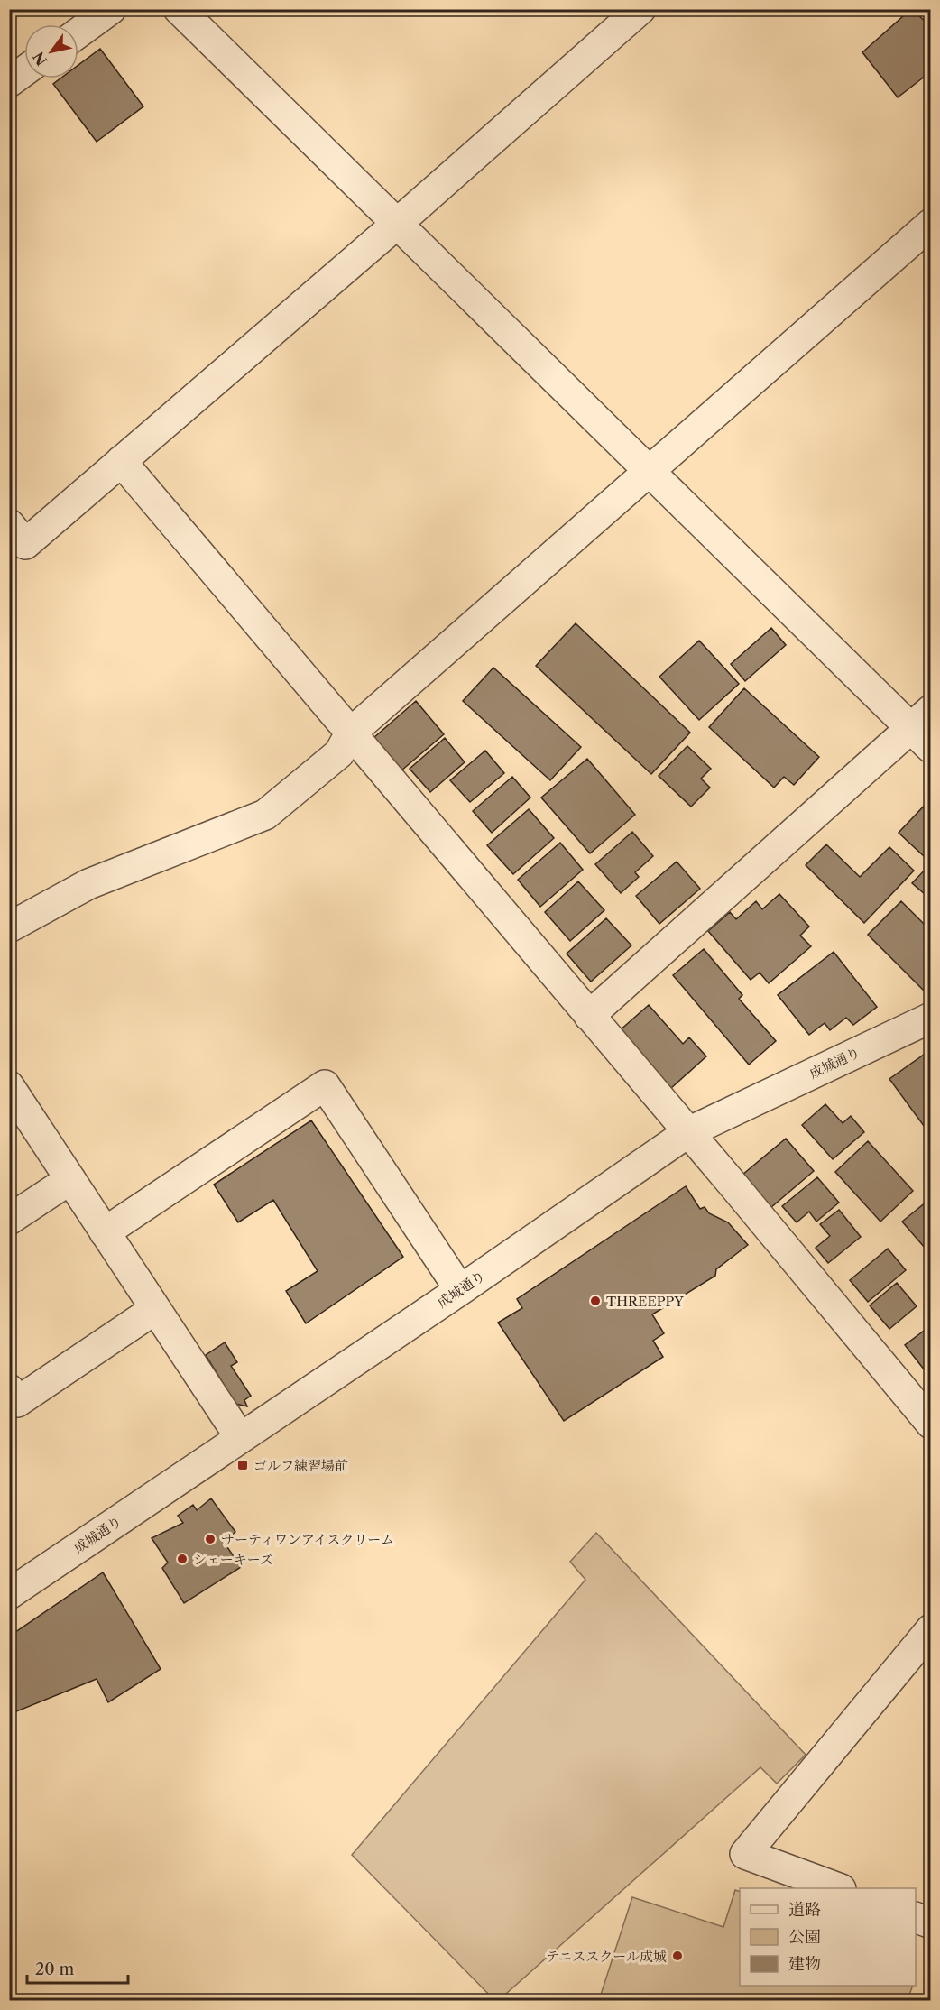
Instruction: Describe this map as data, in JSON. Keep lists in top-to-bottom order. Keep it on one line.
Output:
{"streets":{"street":["成城通り"]},"places":{"other":["THREEPPY","サーティワンアイスクリーム","シェーキーズ","テニススクール成城"],"transit":["ゴルフ練習場前"]},"legend":["道路","公園","建物"],"scale_bar":"20 m","north":"bottom left"}
